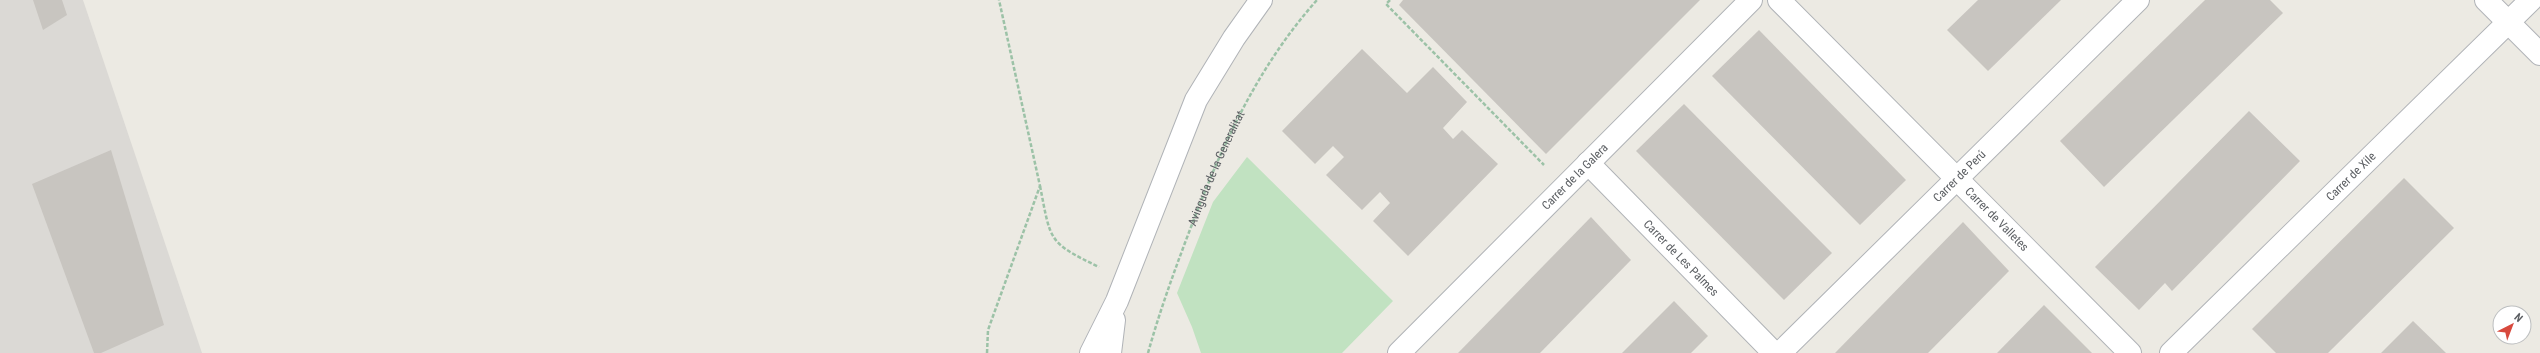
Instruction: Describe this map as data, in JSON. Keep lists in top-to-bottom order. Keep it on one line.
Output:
{"streets":{"street":["Carrer de Perú","Carrer de la Galera","Carrer de Xile","Carrer de Valletes","Carrer de Les Palmes"],"path":["Avinguda de la Generalitat"]},"crossings":[["Carrer de Perú","Carrer de Valletes"],["Carrer de la Galera","Carrer de Les Palmes"]],"north":"top right"}
